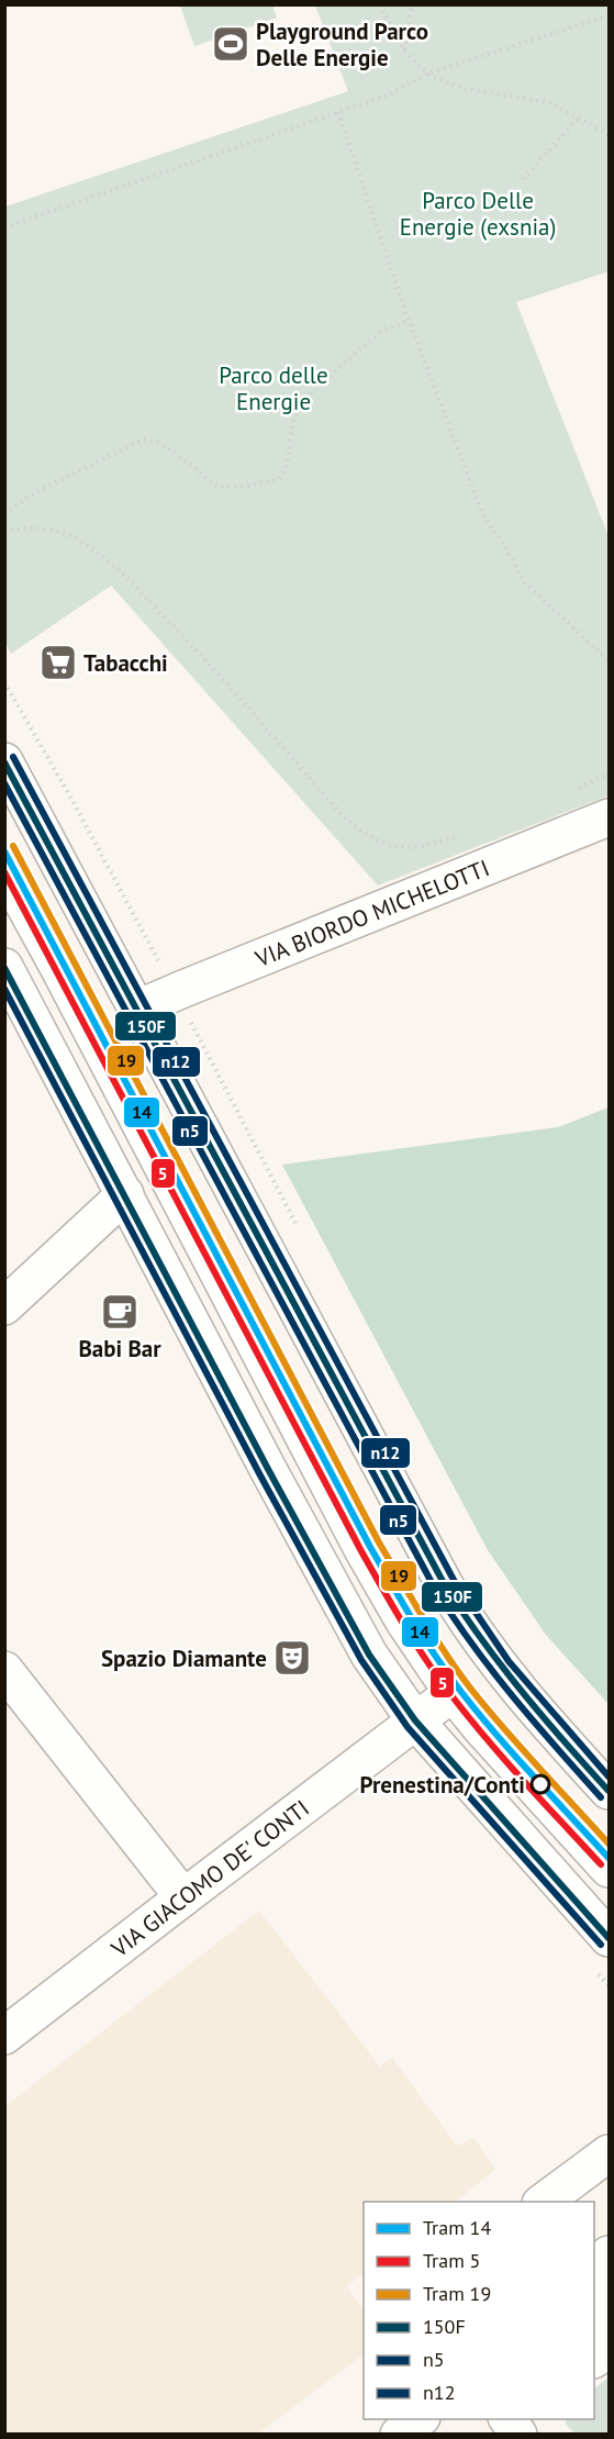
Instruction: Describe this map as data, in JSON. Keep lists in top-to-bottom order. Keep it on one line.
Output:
{"streets":{"main road":["VIA BIORDO MICHELOTTI","VIA GIACOMO DE' CONTI"]},"parks":["Parco Delle Energie (exsnia)","Parco delle Energie"],"places":{"sports":["Playground Parco Delle Energie"],"supermarket":["Tabacchi"],"cafe":["Babi Bar"],"theatre":["Spazio Diamante"],"other":["Prenestina/Conti"]},"lines":["transit line n12","transit line 150F","transit line n5","tram line 19","tram line 14","tram line 5"],"legend":["Tram 14","Tram 5","Tram 19","150F","n5","n12"]}
